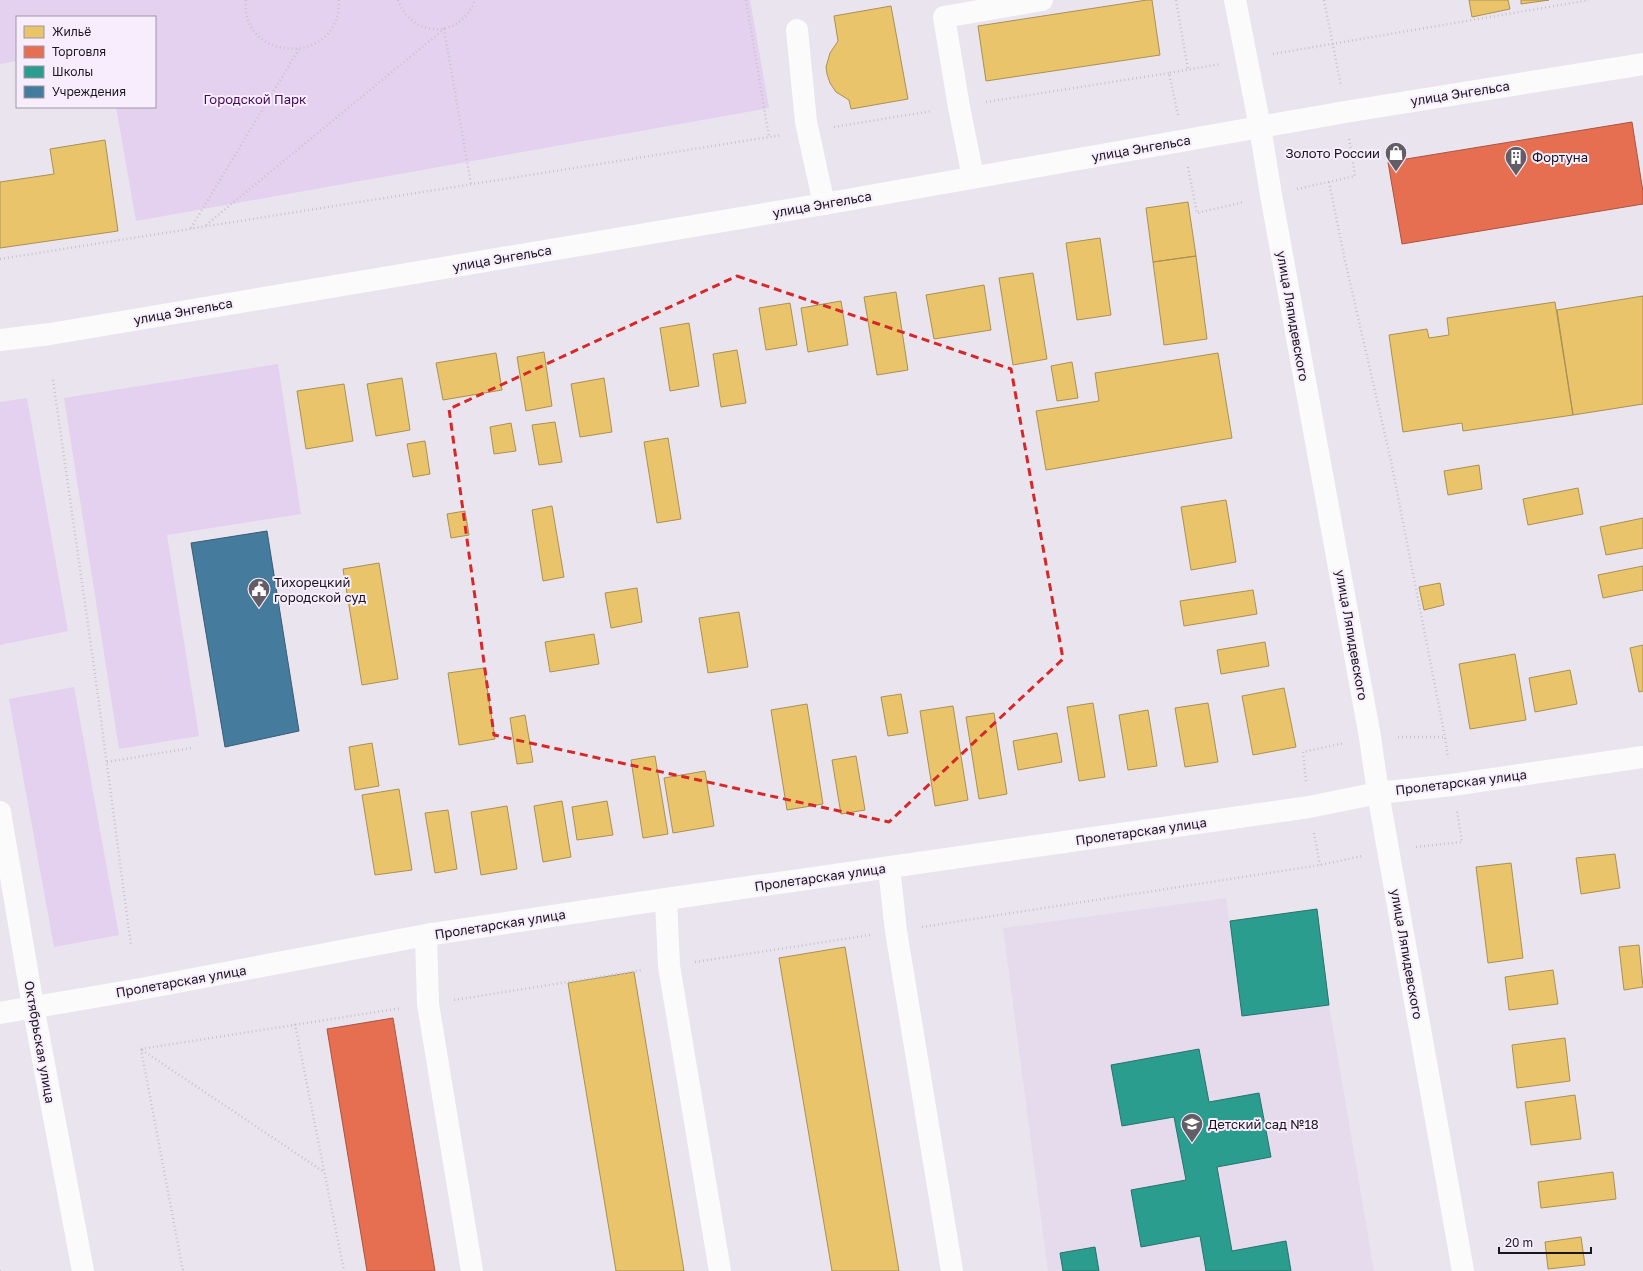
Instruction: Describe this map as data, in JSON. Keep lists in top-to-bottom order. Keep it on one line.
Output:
{"streets":{"street":["улица Энгельса","улица Ляпидевского","Пролетарская улица","Октябрьская улица"]},"crossings":[["улица Энгельса","улица Ляпидевского"],["улица Ляпидевского","Пролетарская улица"],["Пролетарская улица","Октябрьская улица"]],"parks":["Городской Парк"],"places":{"shop":["Золото России"],"building":["Фортуна"],"public building":["Тихорецкий городской суд"],"school or university":["Детский сад №18"]},"legend":["Жильё","Торговля","Школы","Учреждения"],"scale_bar":"20 m"}
